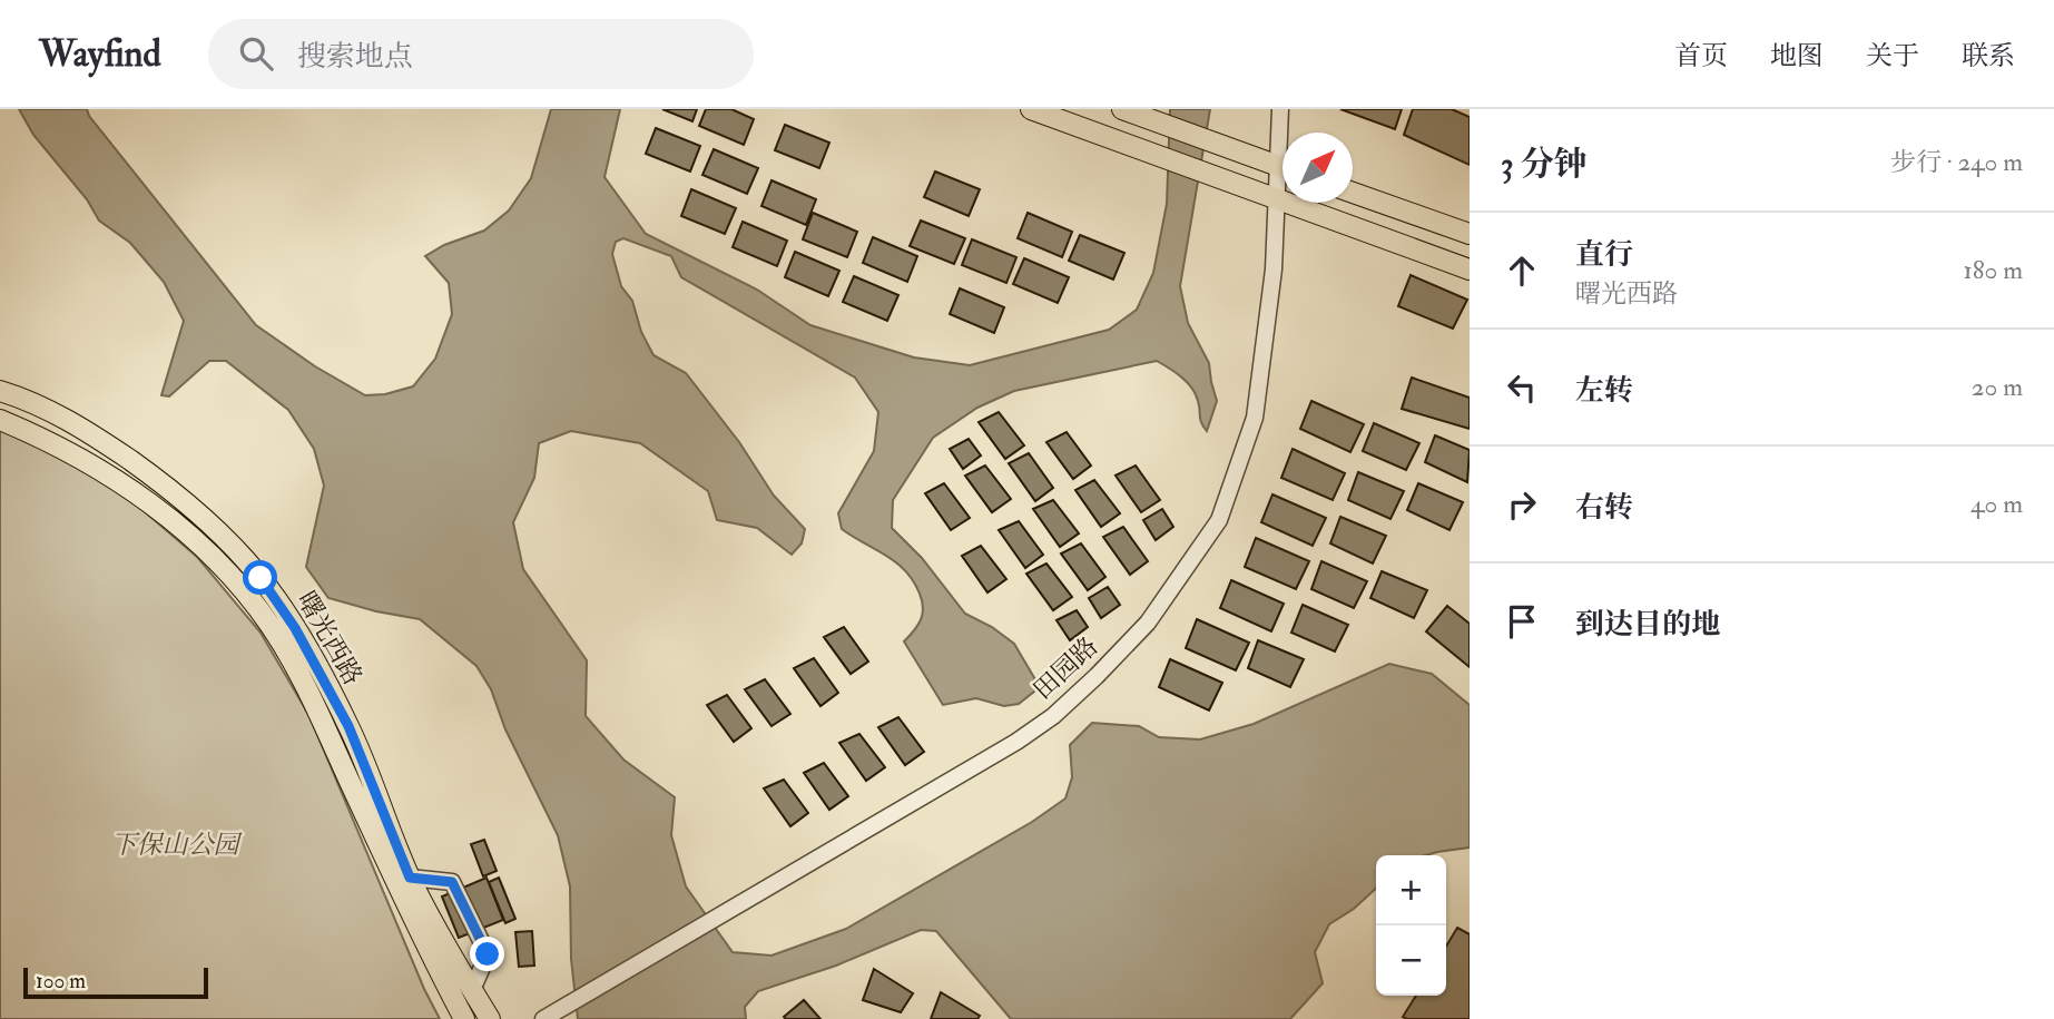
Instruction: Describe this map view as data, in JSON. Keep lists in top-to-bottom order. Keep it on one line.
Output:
{"streets":{"main road":["曙光西路"],"street":["田园路"]},"parks":["下保山公园"],"scale_bar":"100 m","north":"top right","page":{"header":"Wayfind","search":"搜索地点","nav":["首页","地图","关于","联系"],"heading":["3 分钟","步行 · 240 m"],"list":[["直行","曙光西路","180 m"],["左转","20 m"],["右转","40 m"],"到达目的地"],"map_buttons":["+","−"],"scale":"100 m"}}
